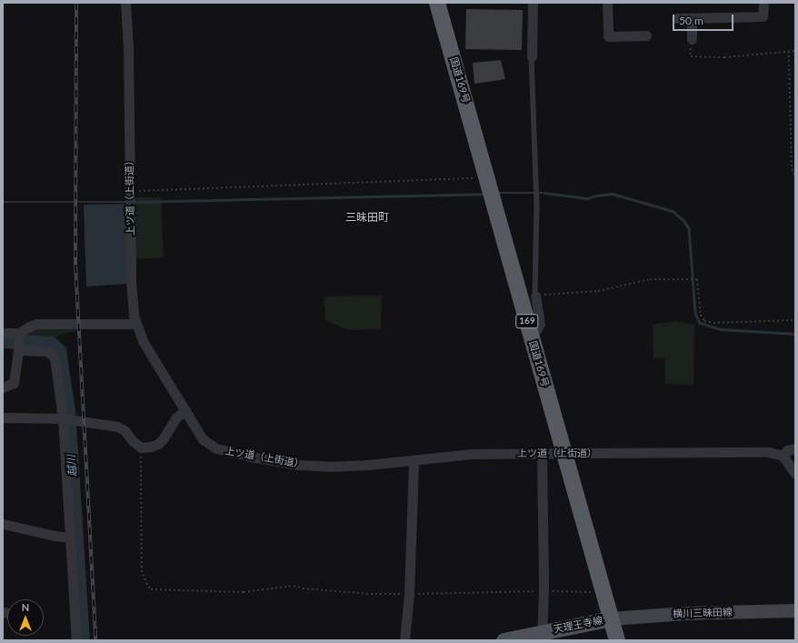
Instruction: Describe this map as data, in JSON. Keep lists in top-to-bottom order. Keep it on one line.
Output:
{"streets":{"highway":["国道169号","169"],"main road":["横川三昧田線","天理王寺線"],"street":["上ツ道（上街道）"]},"crossings":[["国道169号","上ツ道（上街道）"],["国道169号","横川三昧田線"],["国道169号","天理王寺線"],["横川三昧田線","天理王寺線"]],"districts":["三昧田町"],"water":["越川"],"scale_bar":"50 m","north":"top"}
